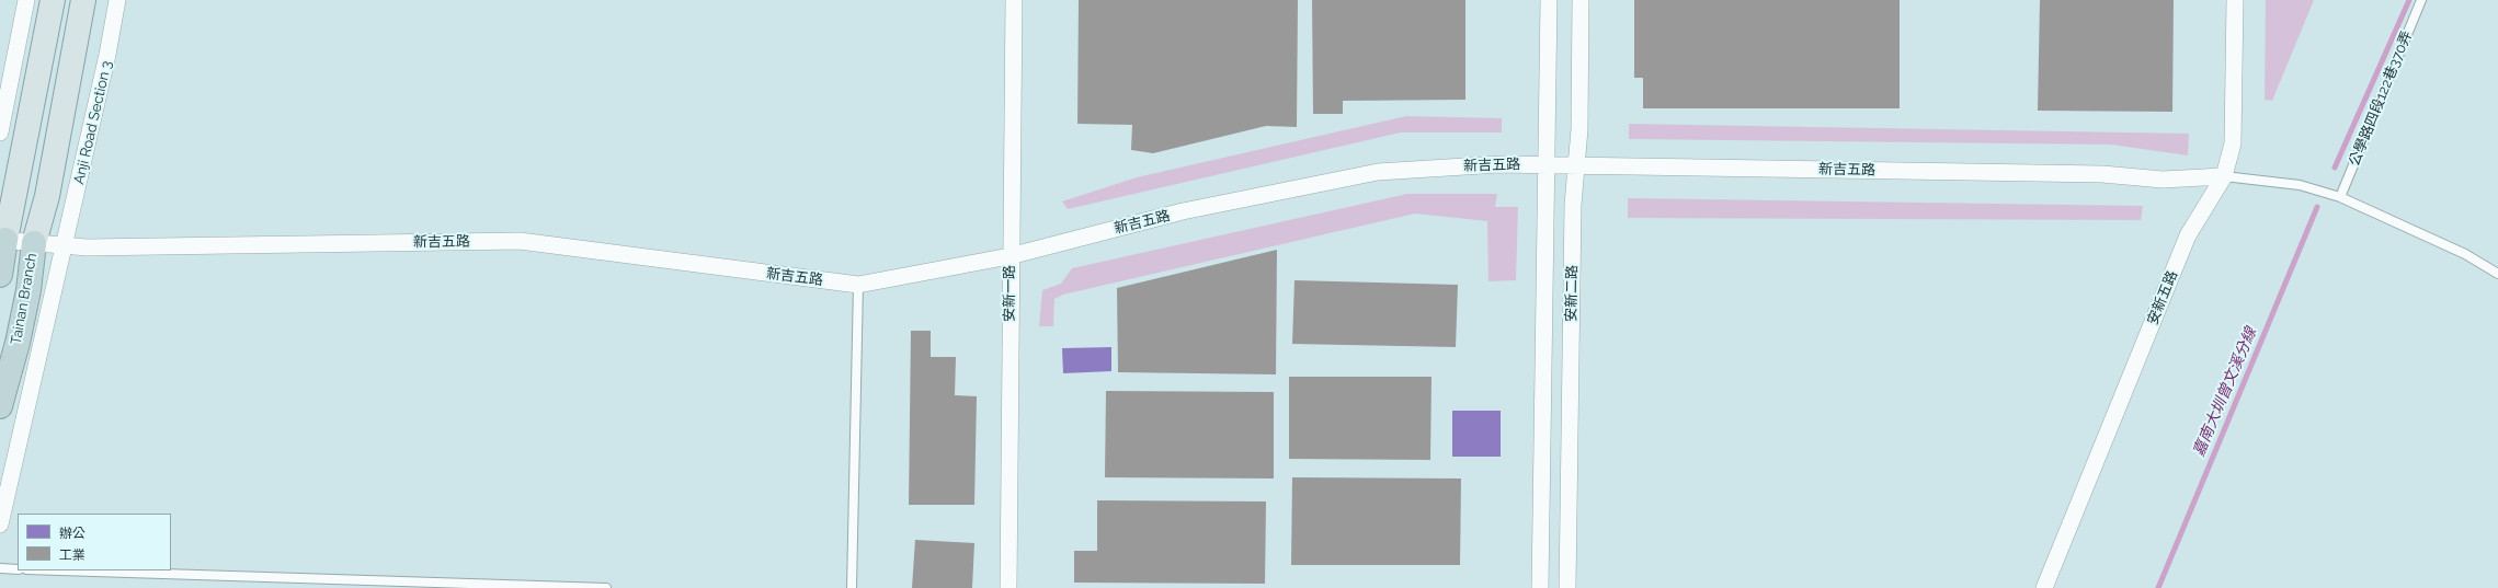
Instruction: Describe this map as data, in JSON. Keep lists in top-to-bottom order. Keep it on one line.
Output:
{"streets":{"highway":["Tainan Branch"],"main road":["Anji Road Section 3"],"street":["新吉五路","安新一路","安新二路","安新五路"],"lane":["公學路四段122巷370弄"]},"crossings":[["Anji Road Section 3","新吉五路"],["Anji Road Section 3","Tainan Branch"],["新吉五路","安新一路"],["新吉五路","安新二路"],["新吉五路","安新五路"],["新吉五路","Tainan Branch"]],"water":["嘉南大圳曾文溪分線"],"legend":["辦公","工業"]}
